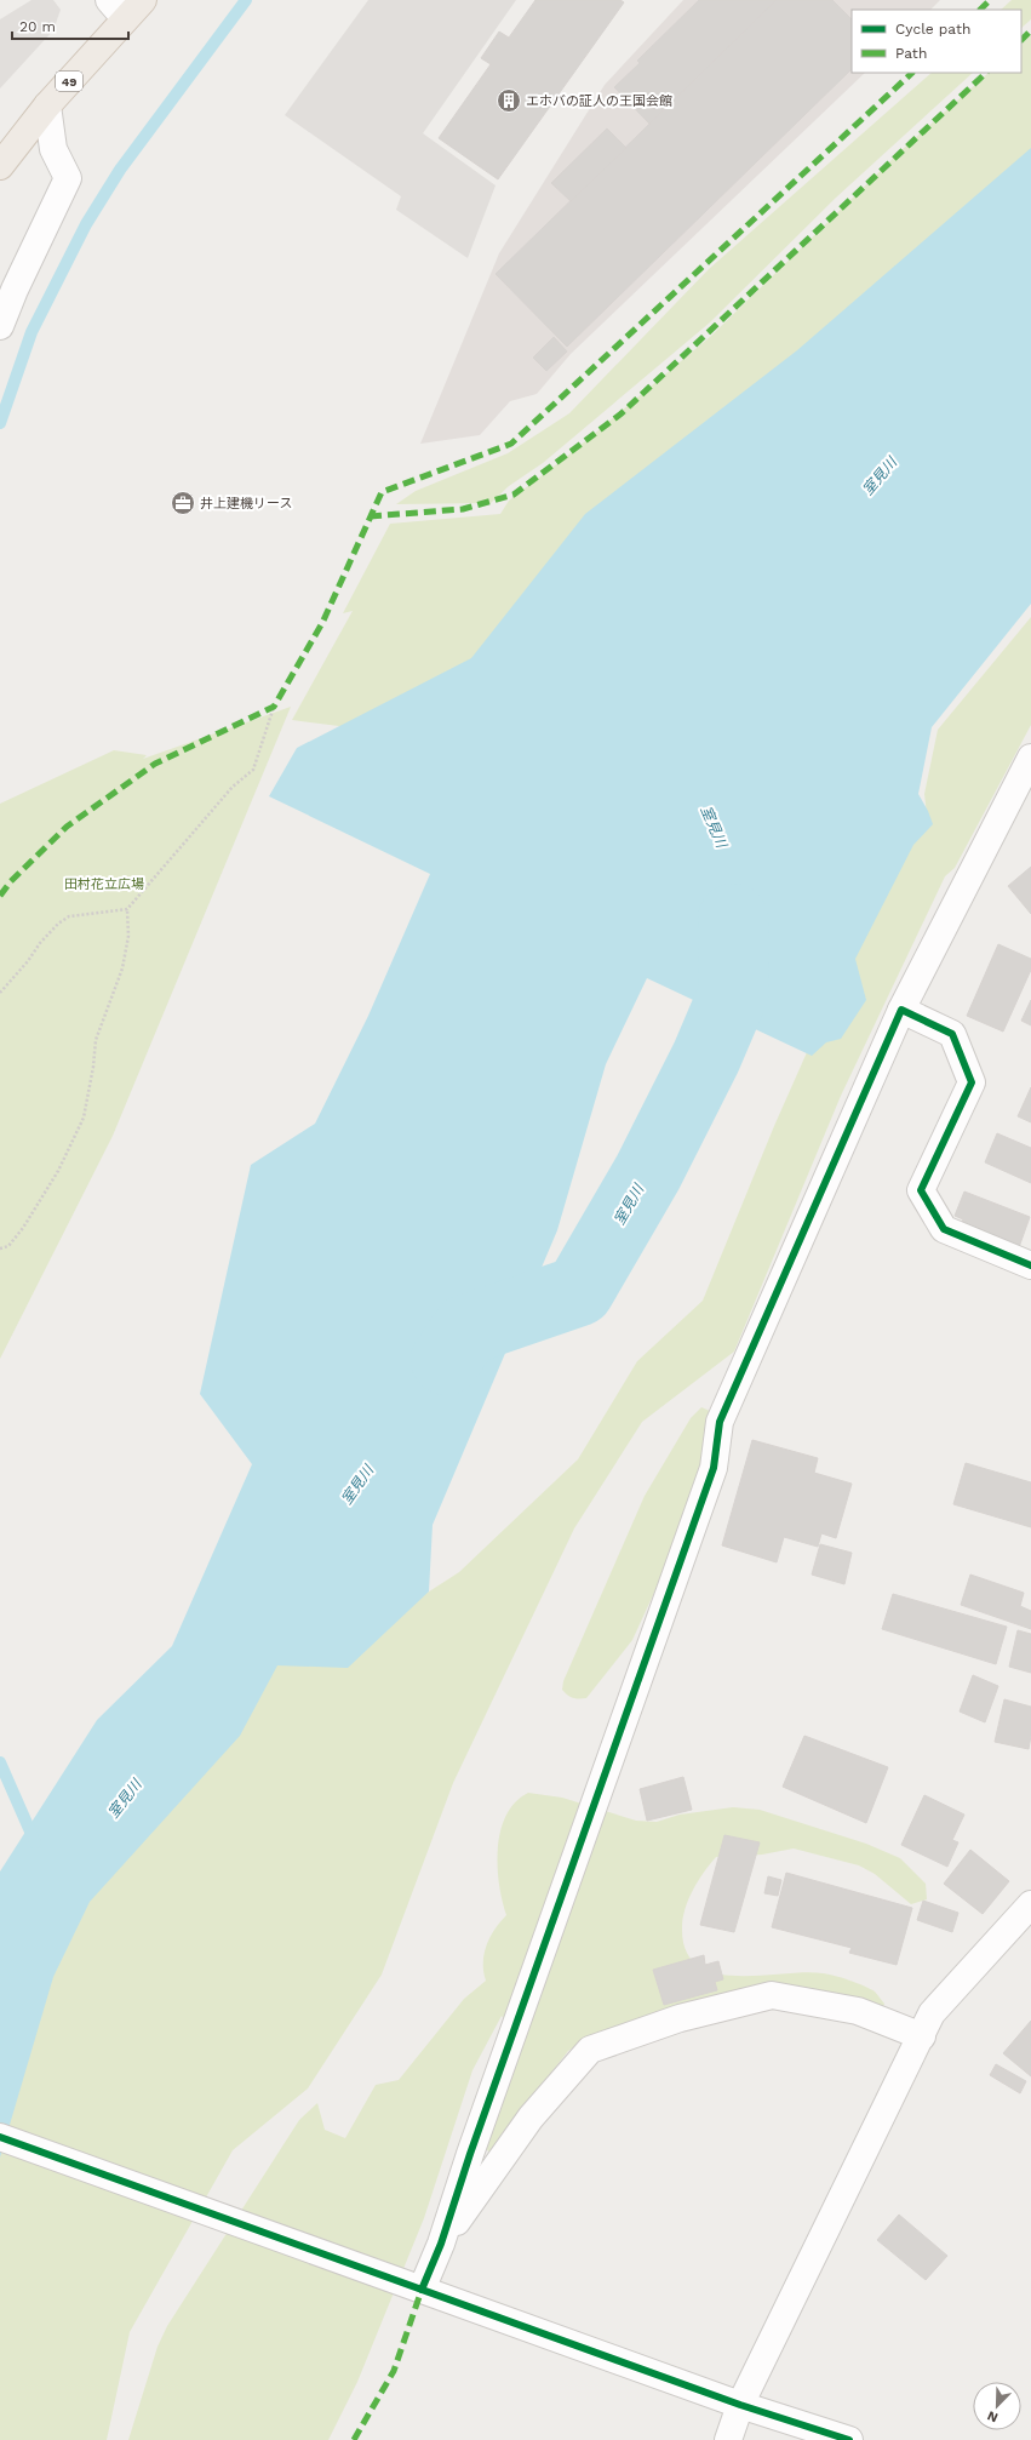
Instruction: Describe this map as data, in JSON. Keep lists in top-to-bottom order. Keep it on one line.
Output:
{"streets":{"main road":["49"]},"water":["室見川"],"parks":["田村花立広場"],"places":{"building":["エホバの証人の王国会館"],"office":["井上建機リース"]},"legend":["Cycle path","Path"],"scale_bar":"20 m","north":"bottom left"}
